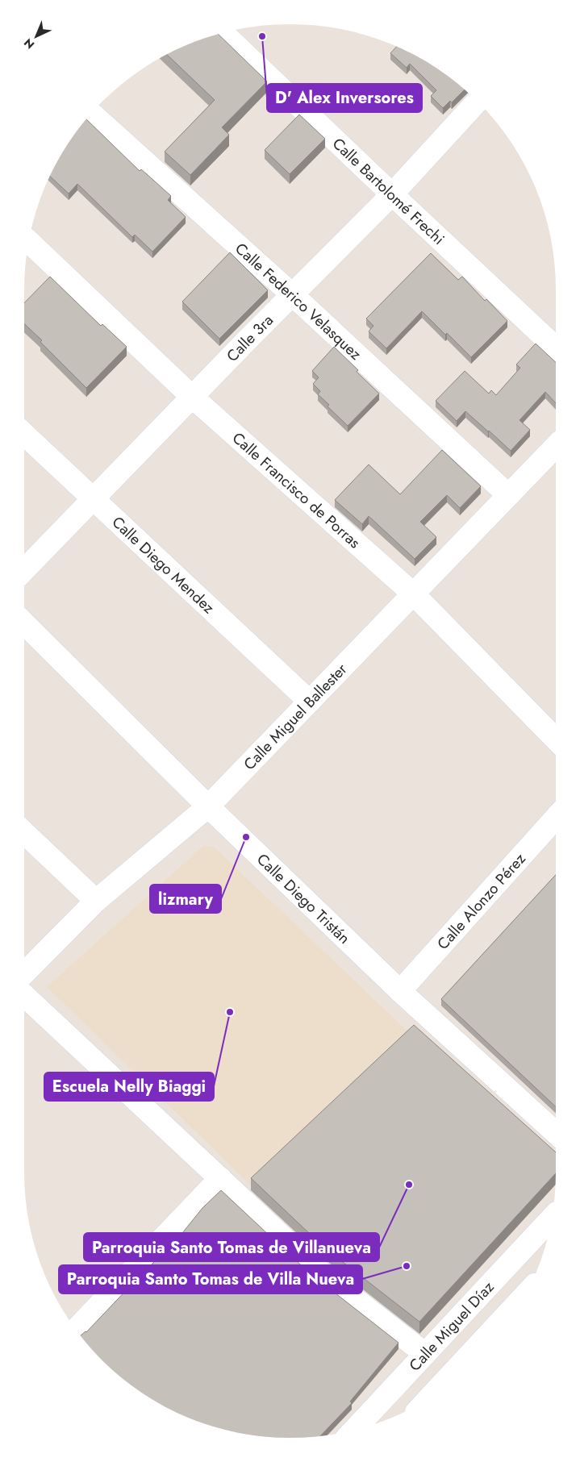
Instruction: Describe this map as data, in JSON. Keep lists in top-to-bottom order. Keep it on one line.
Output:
{"streets":{"street":["Calle Bartolomé Frechi","Calle Federico Velasquez","Calle 3ra","Calle Francisco de Porras","Calle Diego Mendez","Calle Miguel Ballester","Calle Diego Tristán","Calle Alonzo Pérez","Calle Miguel Díaz"]},"crossings":[["Calle Bartolomé Frechi","Calle 3ra"],["Calle Federico Velasquez","Calle 3ra"],["Calle Federico Velasquez","Calle Miguel Ballester"],["Calle 3ra","Calle Francisco de Porras"],["Calle 3ra","Calle Diego Mendez"],["Calle Francisco de Porras","Calle Miguel Ballester"],["Calle Diego Mendez","Calle Miguel Ballester"],["Calle Miguel Ballester","Calle Diego Tristán"],["Calle Diego Tristán","Calle Alonzo Pérez"]],"places":["D' Alex Inversores","lizmary","Escuela Nelly Biaggi","Parroquia Santo Tomas de Villanueva","Parroquia Santo Tomas de Villa Nueva"],"north":"bottom left"}
